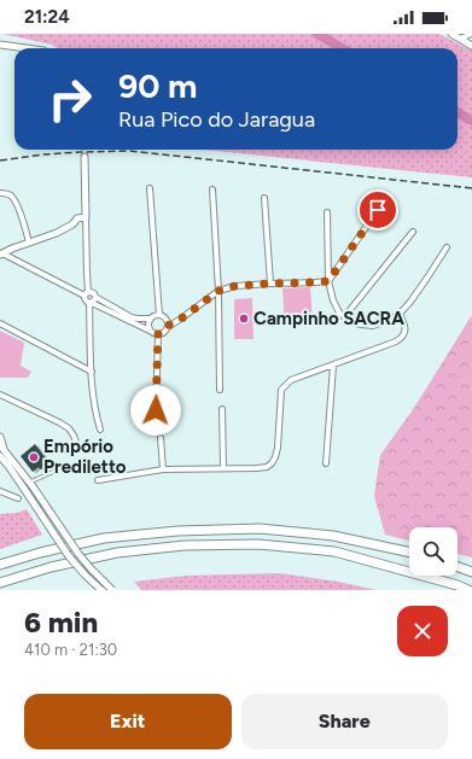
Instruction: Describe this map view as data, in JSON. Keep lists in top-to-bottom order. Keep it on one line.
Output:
{"places":["Campinho SACRA","Empório Prediletto"],"page":{"status":"21:24","turn":["90 m","Rua Pico do Jaragua"],"heading":["6 min","410 m · 21:30"],"buttons":["Exit","Share"]}}
